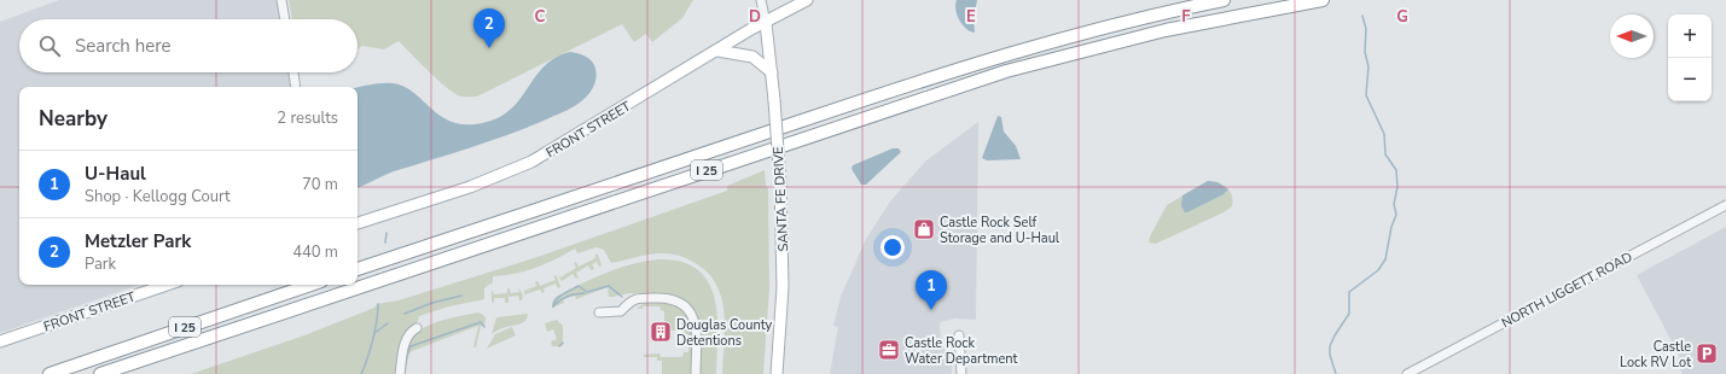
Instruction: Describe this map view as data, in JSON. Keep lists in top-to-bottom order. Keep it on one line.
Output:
{"streets":{"highway":["I 25"],"main road":["FRONT STREET","SANTA FE DRIVE"],"street":["NORTH LIGGETT ROAD"]},"crossings":[["FRONT STREET","SANTA FE DRIVE"]],"places":{"shop":["Castle Rock Self Storage and U-Haul"],"building":["Douglas County Detentions"],"office":["Castle Rock Water Department"],"parking":["Castle Lock RV Lot"]},"north":"left","page":{"pins":["2","1"],"map_buttons":["+","−"],"search":"Search here","heading":["Nearby","2 results"],"list":[{"mark":"1","name":"U-Haul","note":"Shop · Kellogg Court","value":"70 m"},{"mark":"2","name":"Metzler Park","note":"Park","value":"440 m"}]},"grid":{"columns":["C","D","E","F","G"]}}
